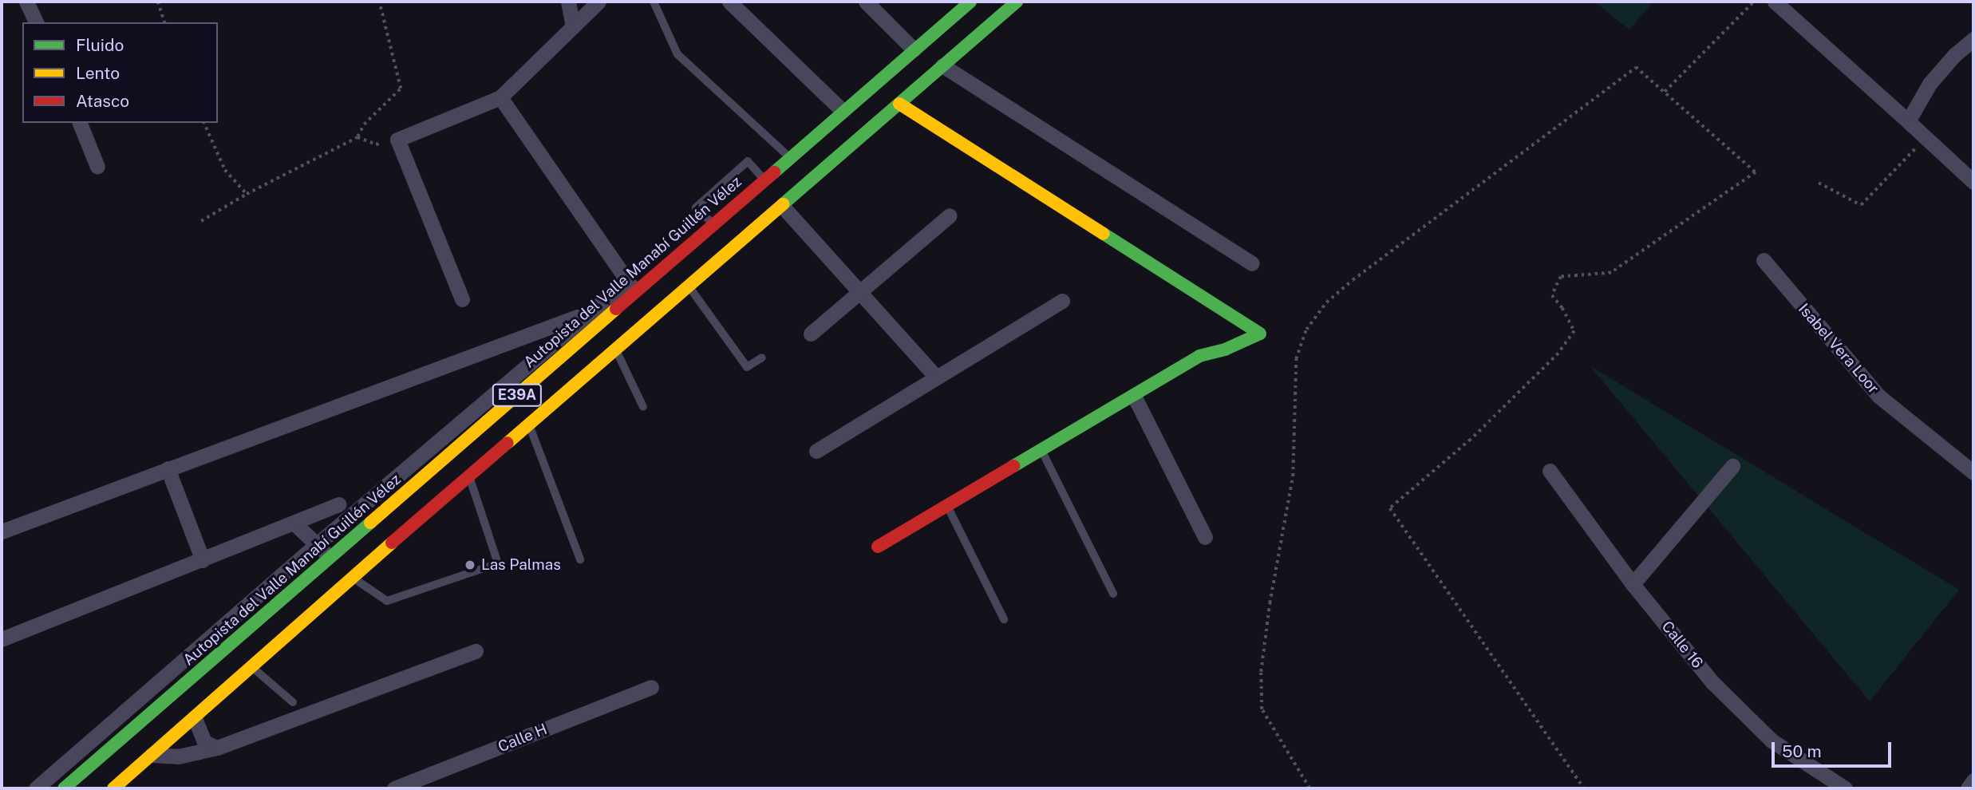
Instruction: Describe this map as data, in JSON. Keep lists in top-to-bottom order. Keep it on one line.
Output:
{"streets":{"main road":["Autopista del Valle Manabí Guillén Vélez","E39A"],"street":["Isabel Vera Loor","Calle 16","Calle H"]},"places":["Las Palmas"],"legend":["Fluido","Lento","Atasco"],"scale_bar":"50 m"}
